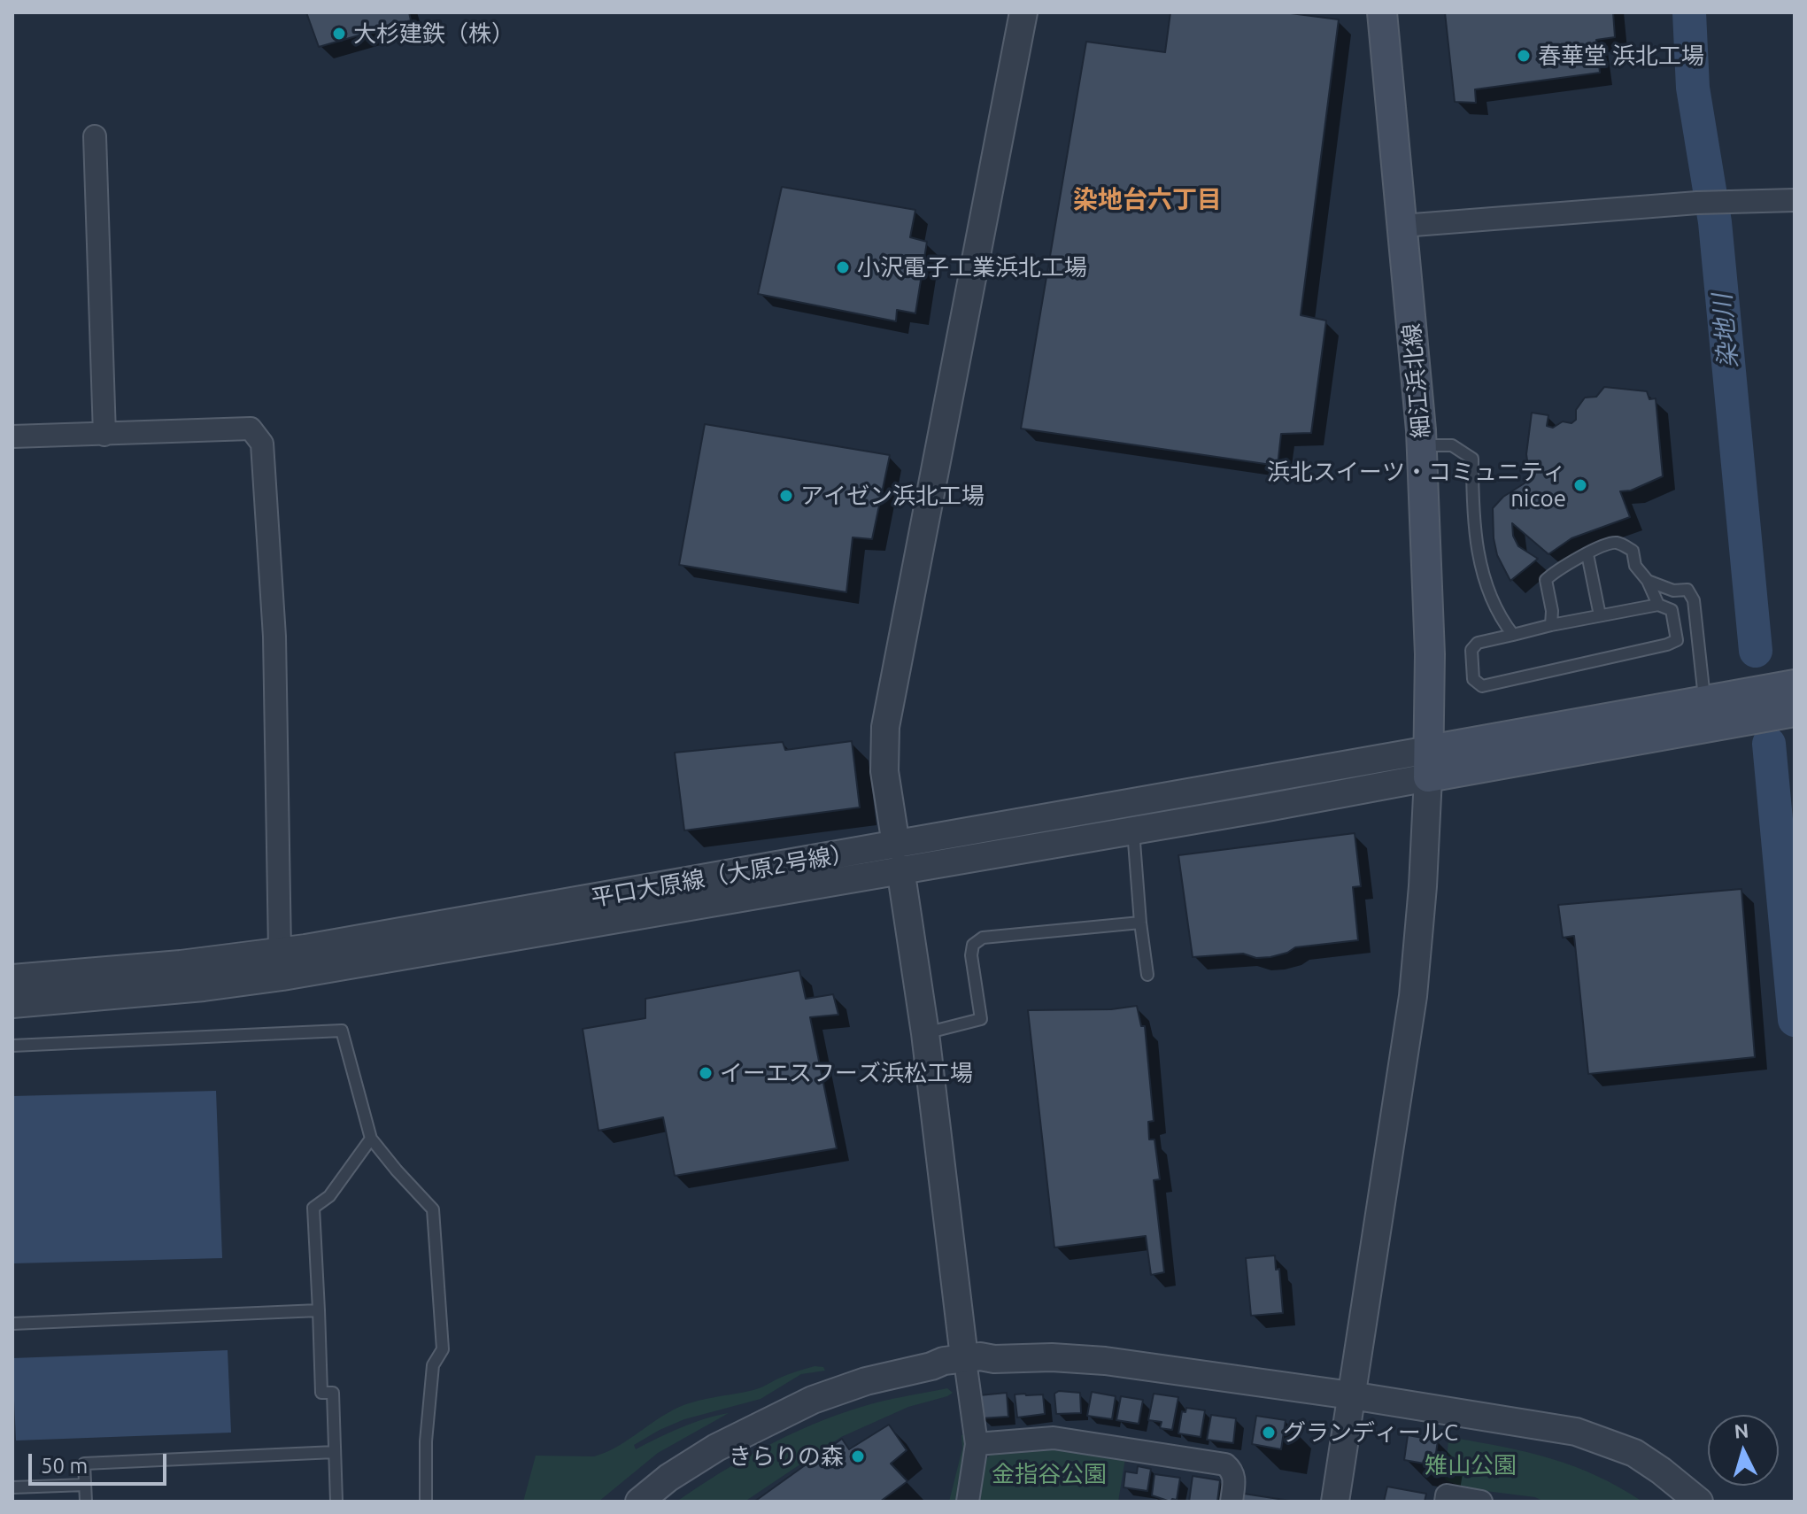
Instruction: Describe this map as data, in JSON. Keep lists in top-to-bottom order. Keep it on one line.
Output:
{"streets":{"main road":["細江浜北線"],"street":["平口大原線（大原2号線）"]},"crossings":[["細江浜北線","平口大原線（大原2号線）"]],"districts":["染地台六丁目"],"water":["染地川"],"parks":["雉山公園","金指谷公園"],"places":["大杉建鉄（株）","春華堂 浜北工場","小沢電子工業浜北工場","浜北スイーツ・コミュニティ nicoe","アイゼン浜北工場","イーエスフーズ浜松工場","グランディールC","きらりの森"],"scale_bar":"50 m","north":"top"}
